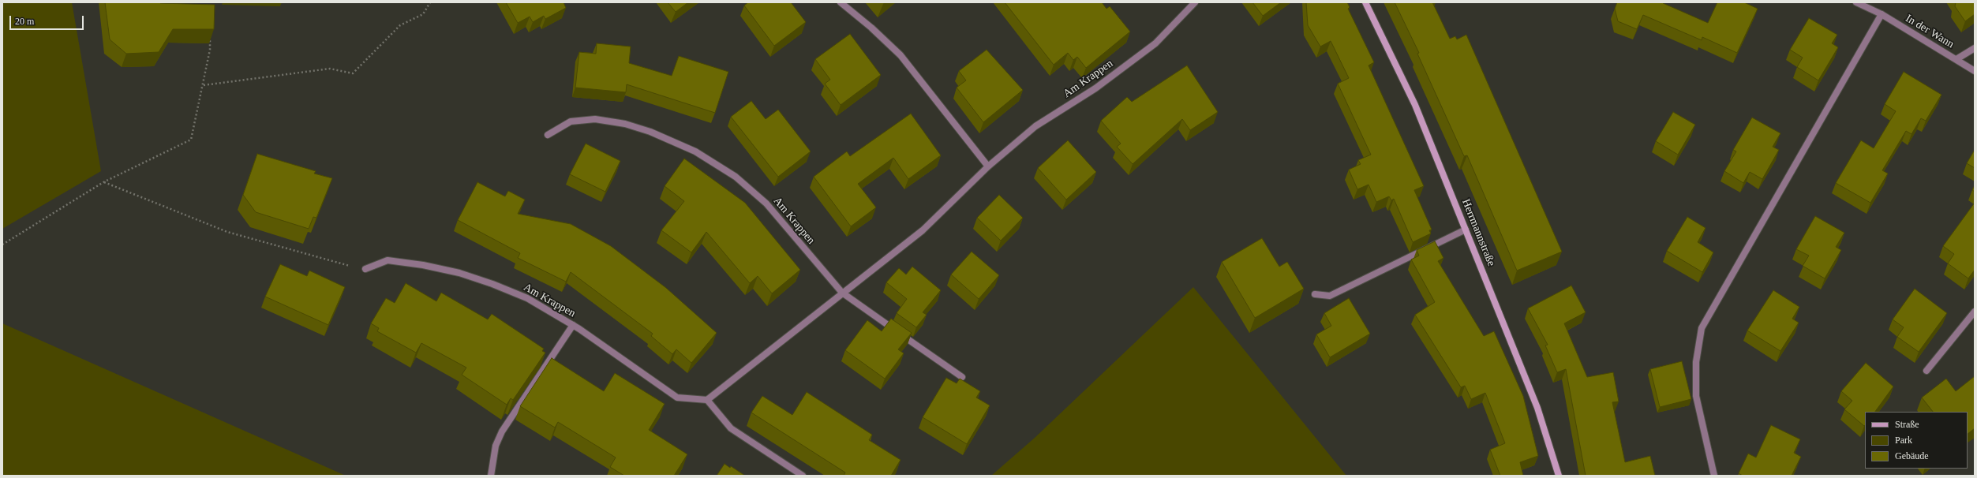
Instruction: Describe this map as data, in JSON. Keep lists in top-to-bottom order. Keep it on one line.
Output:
{"streets":{"street":["In der Wann","Am Krappen","Herrmannstraße"]},"legend":["Straße","Park","Gebäude"],"scale_bar":"20 m"}
